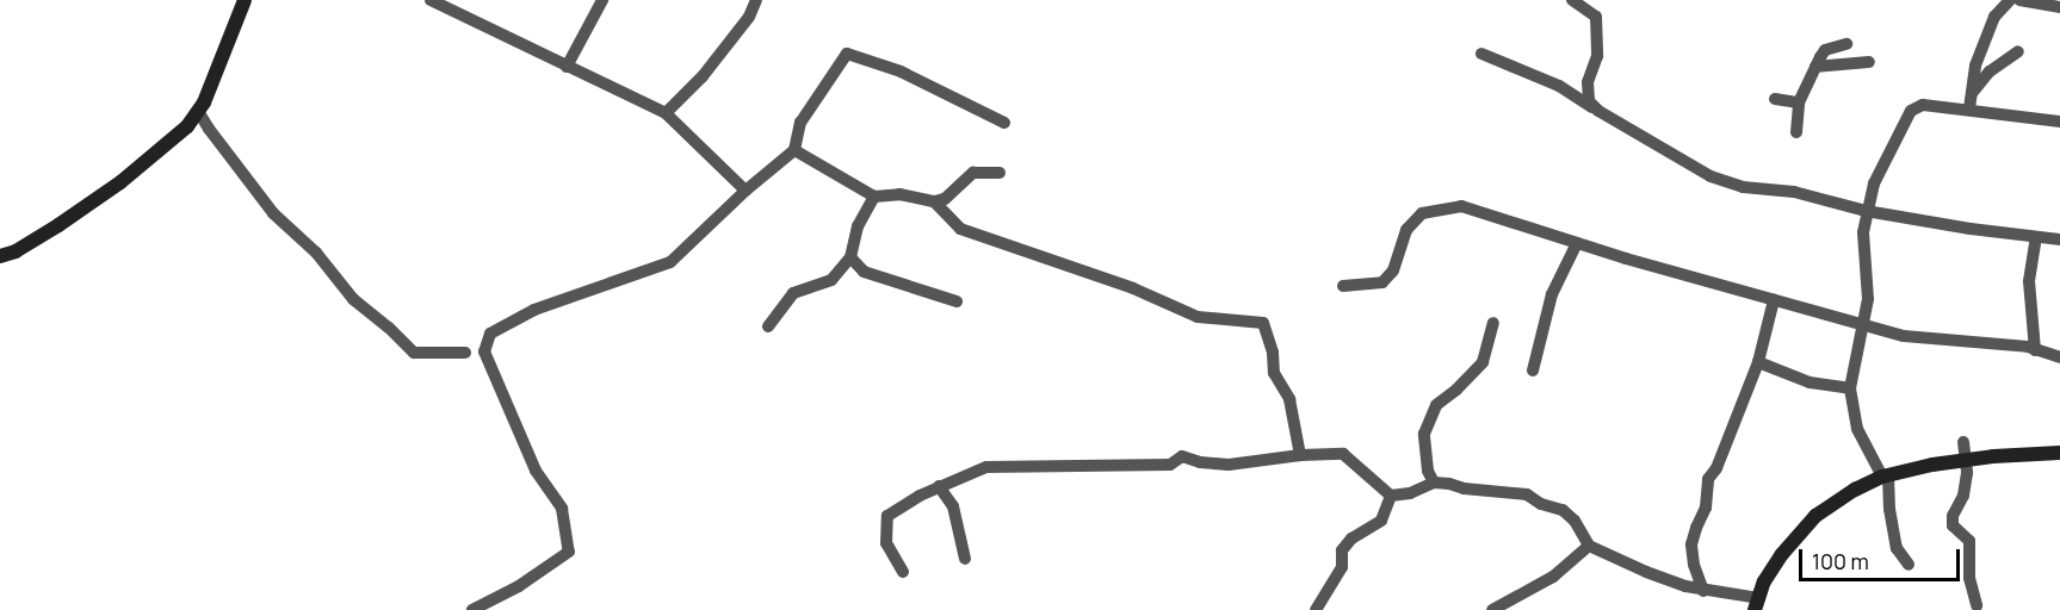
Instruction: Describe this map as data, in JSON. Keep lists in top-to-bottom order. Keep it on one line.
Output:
{"scale_bar":"100 m"}
